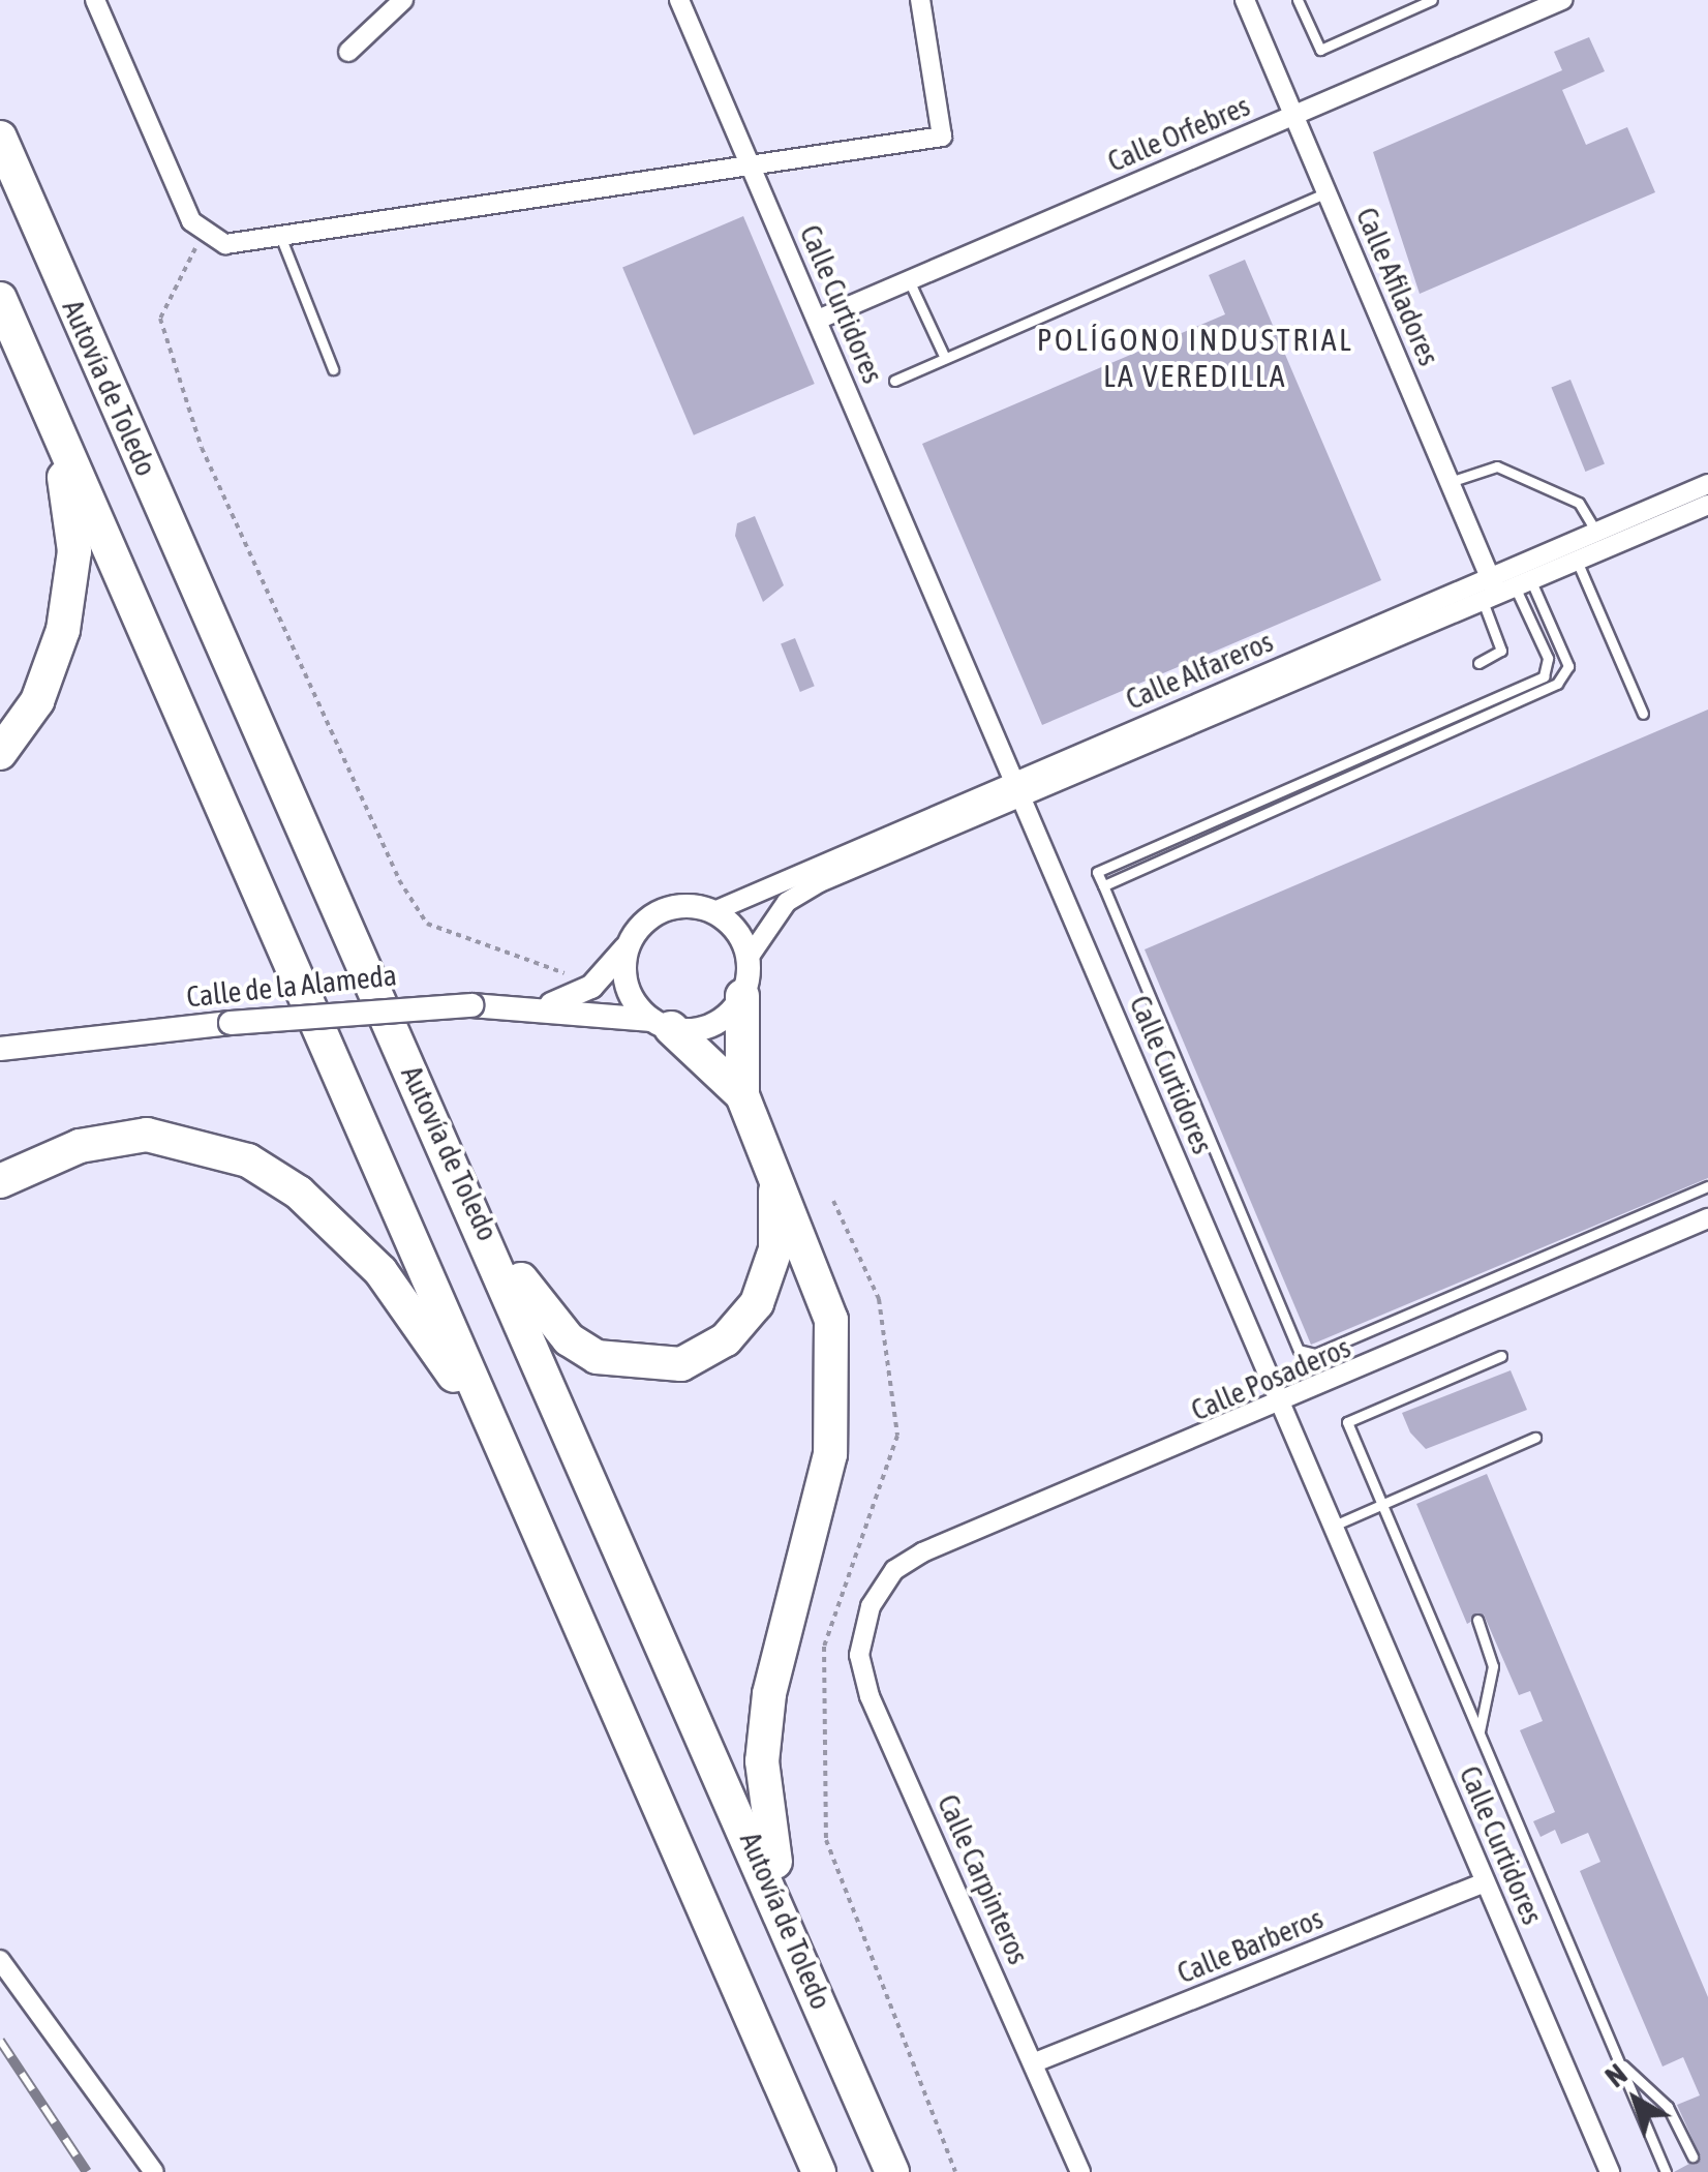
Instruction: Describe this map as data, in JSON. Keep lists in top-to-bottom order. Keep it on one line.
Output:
{"streets":{"highway":["Autovía de Toledo"],"street":["Calle Orfebres","Calle Afiladores","Calle Curtidores","Calle Alfareros","Calle de la Alameda","Calle Posaderos","Calle Carpinteros","Calle Barberos"]},"crossings":[["Calle Orfebres","Calle Afiladores"],["Calle Orfebres","Calle Curtidores"],["Calle Afiladores","Calle Alfareros"],["Calle Curtidores","Calle Alfareros"],["Calle Curtidores","Calle Posaderos"],["Calle Curtidores","Calle Barberos"],["Calle Alfareros","Calle de la Alameda"],["Calle Posaderos","Calle Carpinteros"],["Calle Carpinteros","Calle Barberos"]],"districts":["POLÍGONO INDUSTRIAL LA VEREDILLA"],"north":"top left"}
